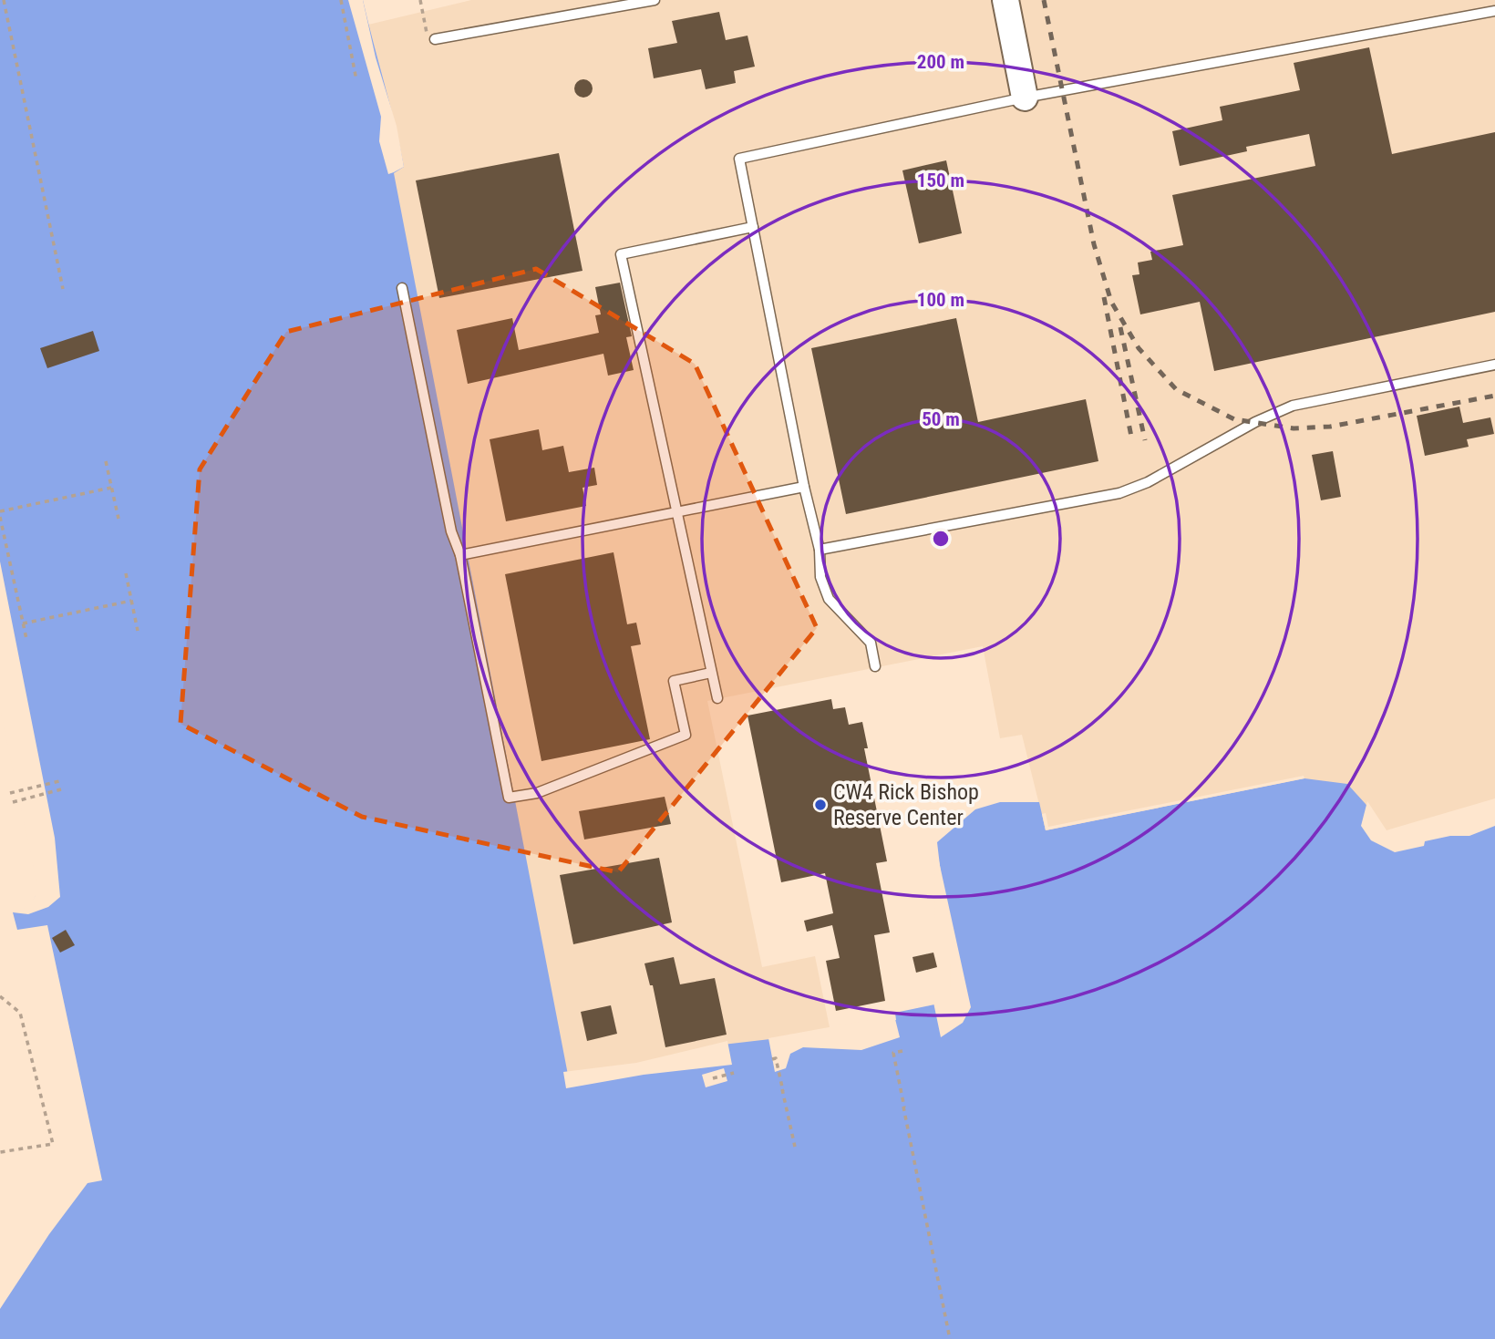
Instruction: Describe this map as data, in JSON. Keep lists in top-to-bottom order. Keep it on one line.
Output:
{"places":["CW4 Rick Bishop Reserve Center"],"rings":["200 m","150 m","100 m","50 m"]}
